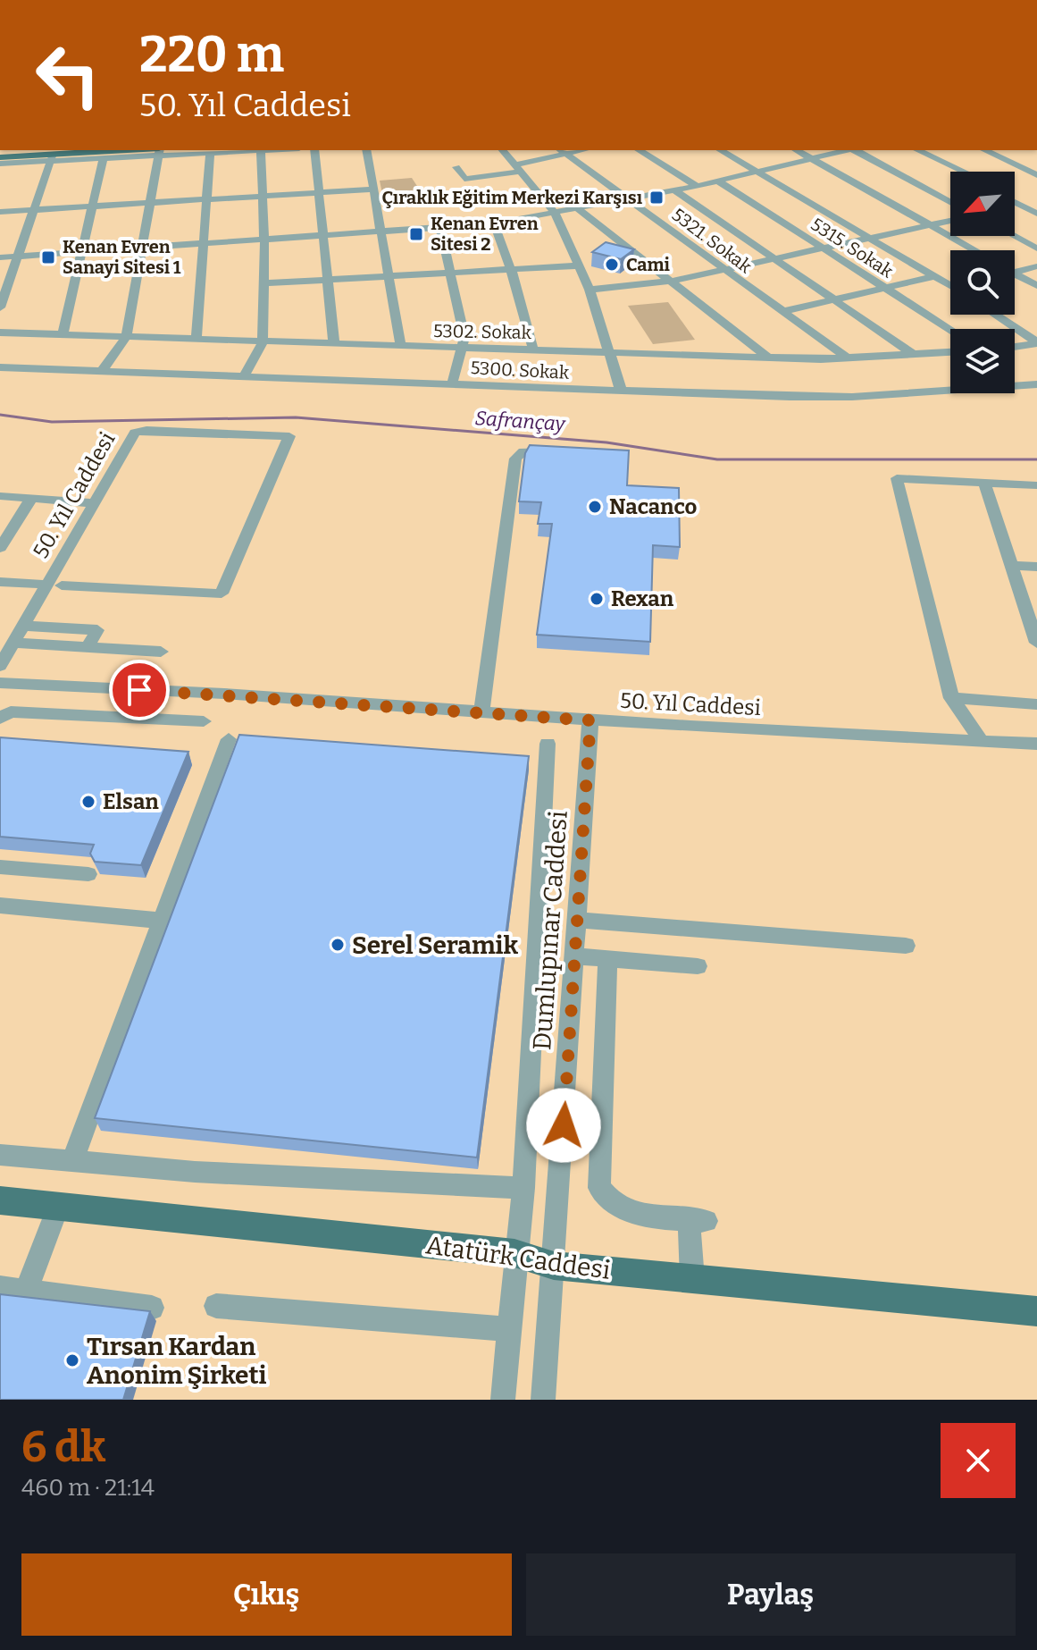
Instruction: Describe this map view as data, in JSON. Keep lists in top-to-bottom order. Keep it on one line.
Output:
{"streets":{"main road":["Atatürk Caddesi"],"street":["5321. Sokak","5315. Sokak","5302. Sokak","5300. Sokak","50. Yıl Caddesi","Dumlupınar Caddesi"]},"crossings":[["5321. Sokak","5302. Sokak"],["50. Yıl Caddesi","Dumlupınar Caddesi"],["Dumlupınar Caddesi","Atatürk Caddesi"]],"water":["Safrançay"],"places":{"transit":["Çıraklık Eğitim Merkezi Karşısı","Kenan Evren Sitesi 2","Kenan Evren Sanayi Sitesi 1"],"other":["Cami","Nacanco","Rexan","Elsan","Serel Seramik","Tırsan Kardan Anonim Şirketi"]},"north":"bottom left","page":{"turn":["220 m","50. Yıl Caddesi"],"heading":["6 dk","460 m · 21:14"],"buttons":["Çıkış","Paylaş"]}}
